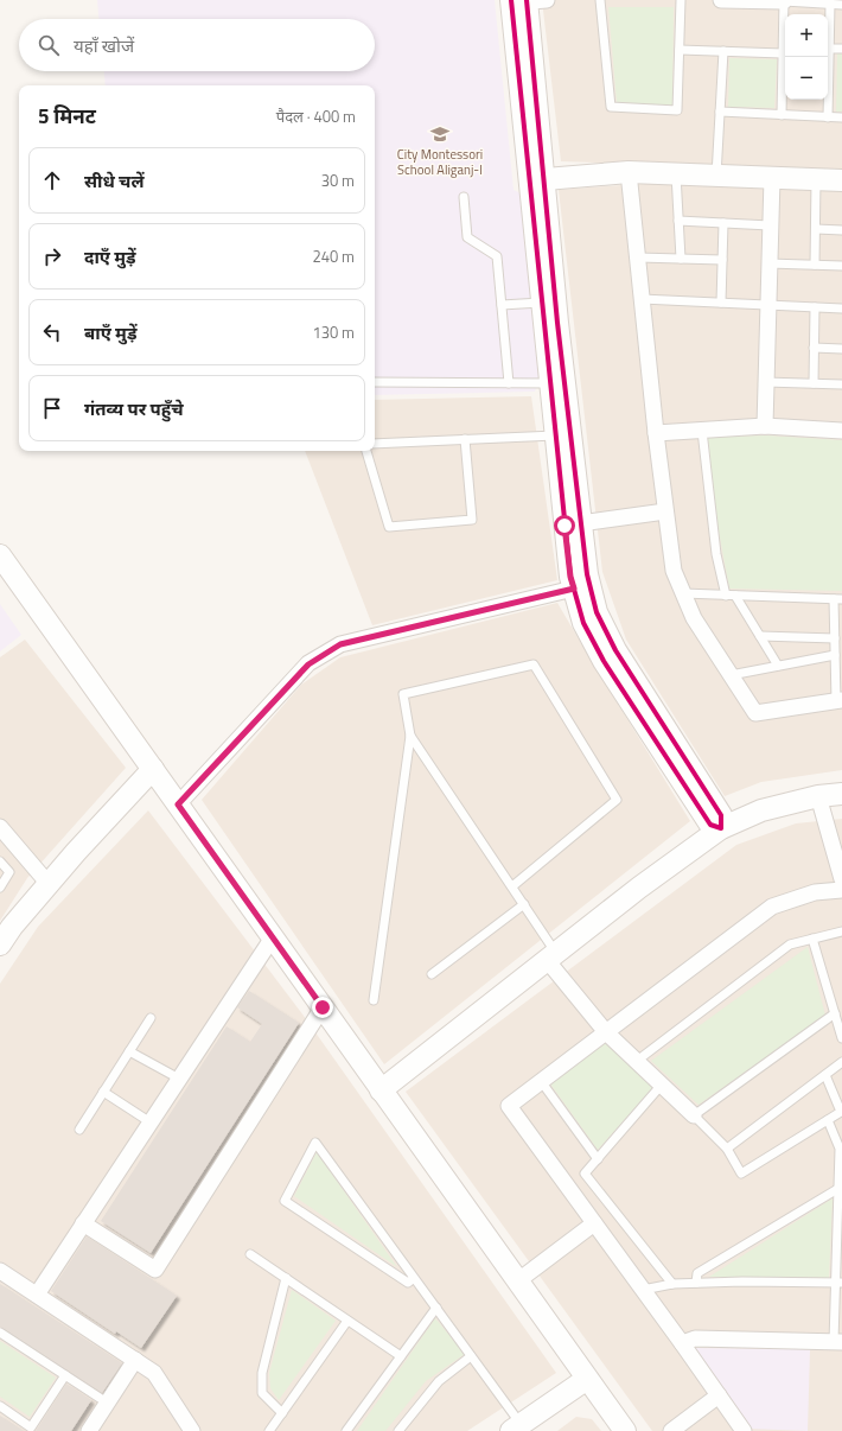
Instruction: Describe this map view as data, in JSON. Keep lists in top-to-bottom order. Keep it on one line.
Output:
{"places":{"school or university":["City Montessori School Aliganj-I"]},"page":{"map_buttons":["+","−"],"search":"यहाँ खोजें","heading":["5 मिनट","पैदल · 400 m"],"list":[["सीधे चलें","30 m"],["दाएँ मुड़ें","240 m"],["बाएँ मुड़ें","130 m"],"गंतव्य पर पहुँचे"]}}
